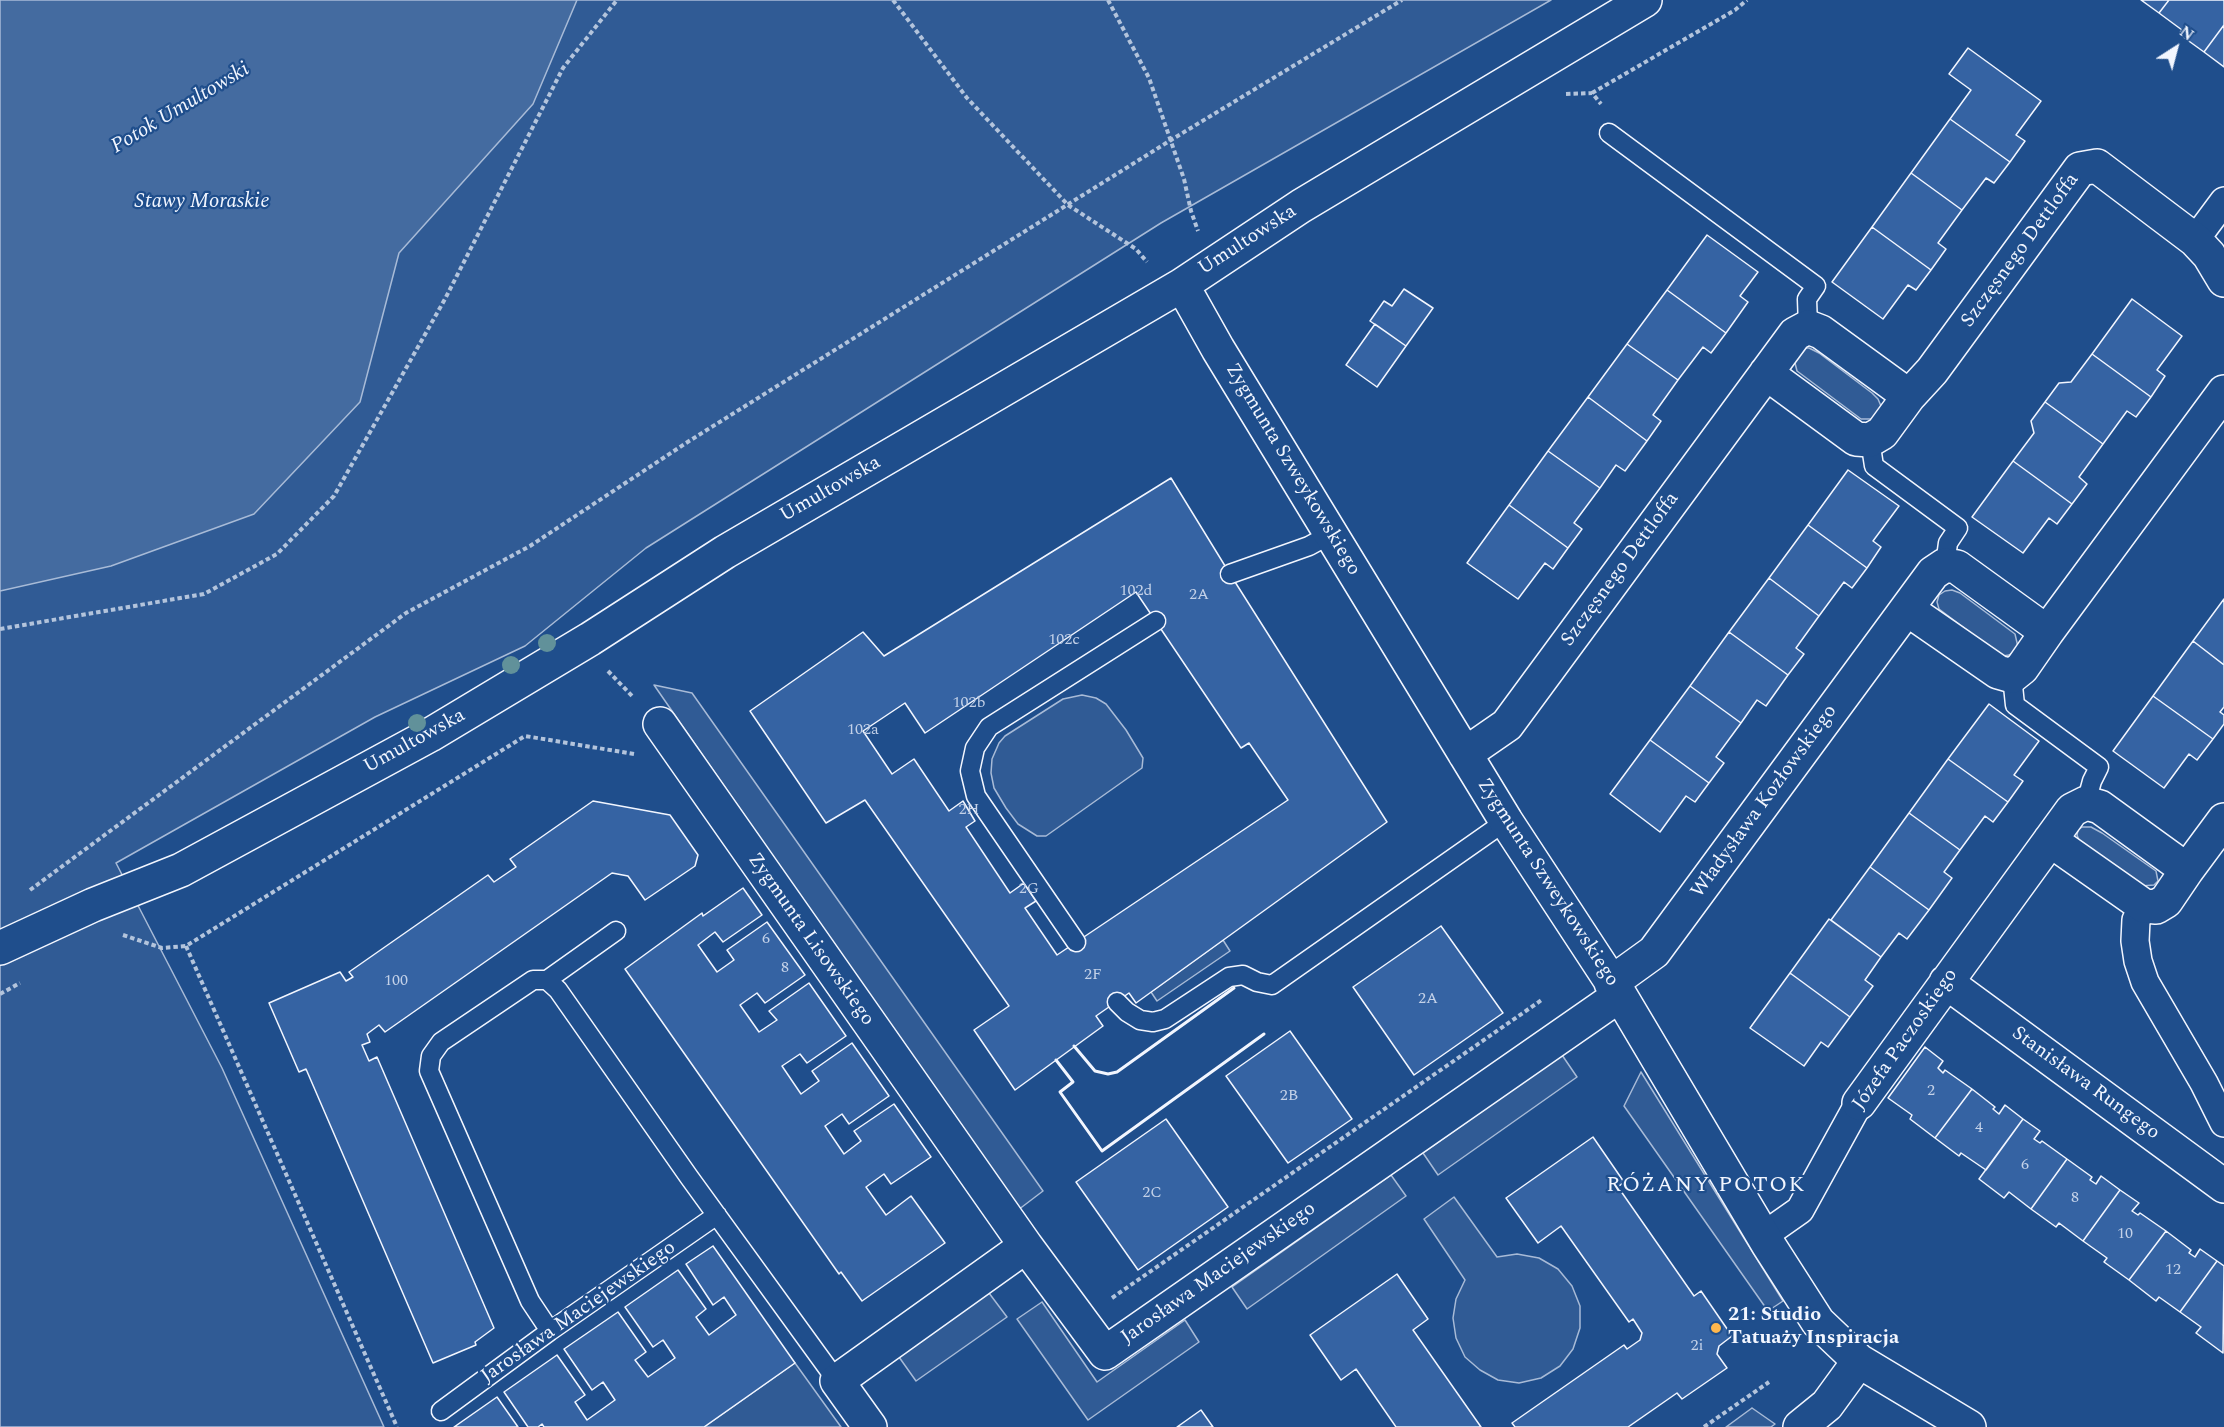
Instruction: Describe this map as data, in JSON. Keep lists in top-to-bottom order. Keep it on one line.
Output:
{"streets":{"street":["Umultowska","Szczęsnego Dettloffa","Zygmunta Szweykowskiego","Władysława Kozłowskiego","Zygmunta Lisowskiego","Józefa Paczoskiego","Stanisława Rungego","Jarosława Maciejewskiego"]},"crossings":[["Umultowska","Zygmunta Szweykowskiego"],["Szczęsnego Dettloffa","Zygmunta Szweykowskiego"],["Zygmunta Szweykowskiego","Władysława Kozłowskiego"],["Zygmunta Szweykowskiego","Józefa Paczoskiego"],["Zygmunta Szweykowskiego","Jarosława Maciejewskiego"],["Władysława Kozłowskiego","Jarosława Maciejewskiego"],["Zygmunta Lisowskiego","Jarosława Maciejewskiego"],["Józefa Paczoskiego","Stanisława Rungego"]],"districts":["RÓŻANY POTOK"],"water":["Potok Umultowski","Stawy Moraskie"],"places":["21: Studio Tatuaży Inspiracja"],"house_numbers":["102d","2A","102c","102b","102a","2H","2G","6","8","2F","100","2A","2","2B","4","6","2C","8","10","12","2i"],"north":"top right"}
